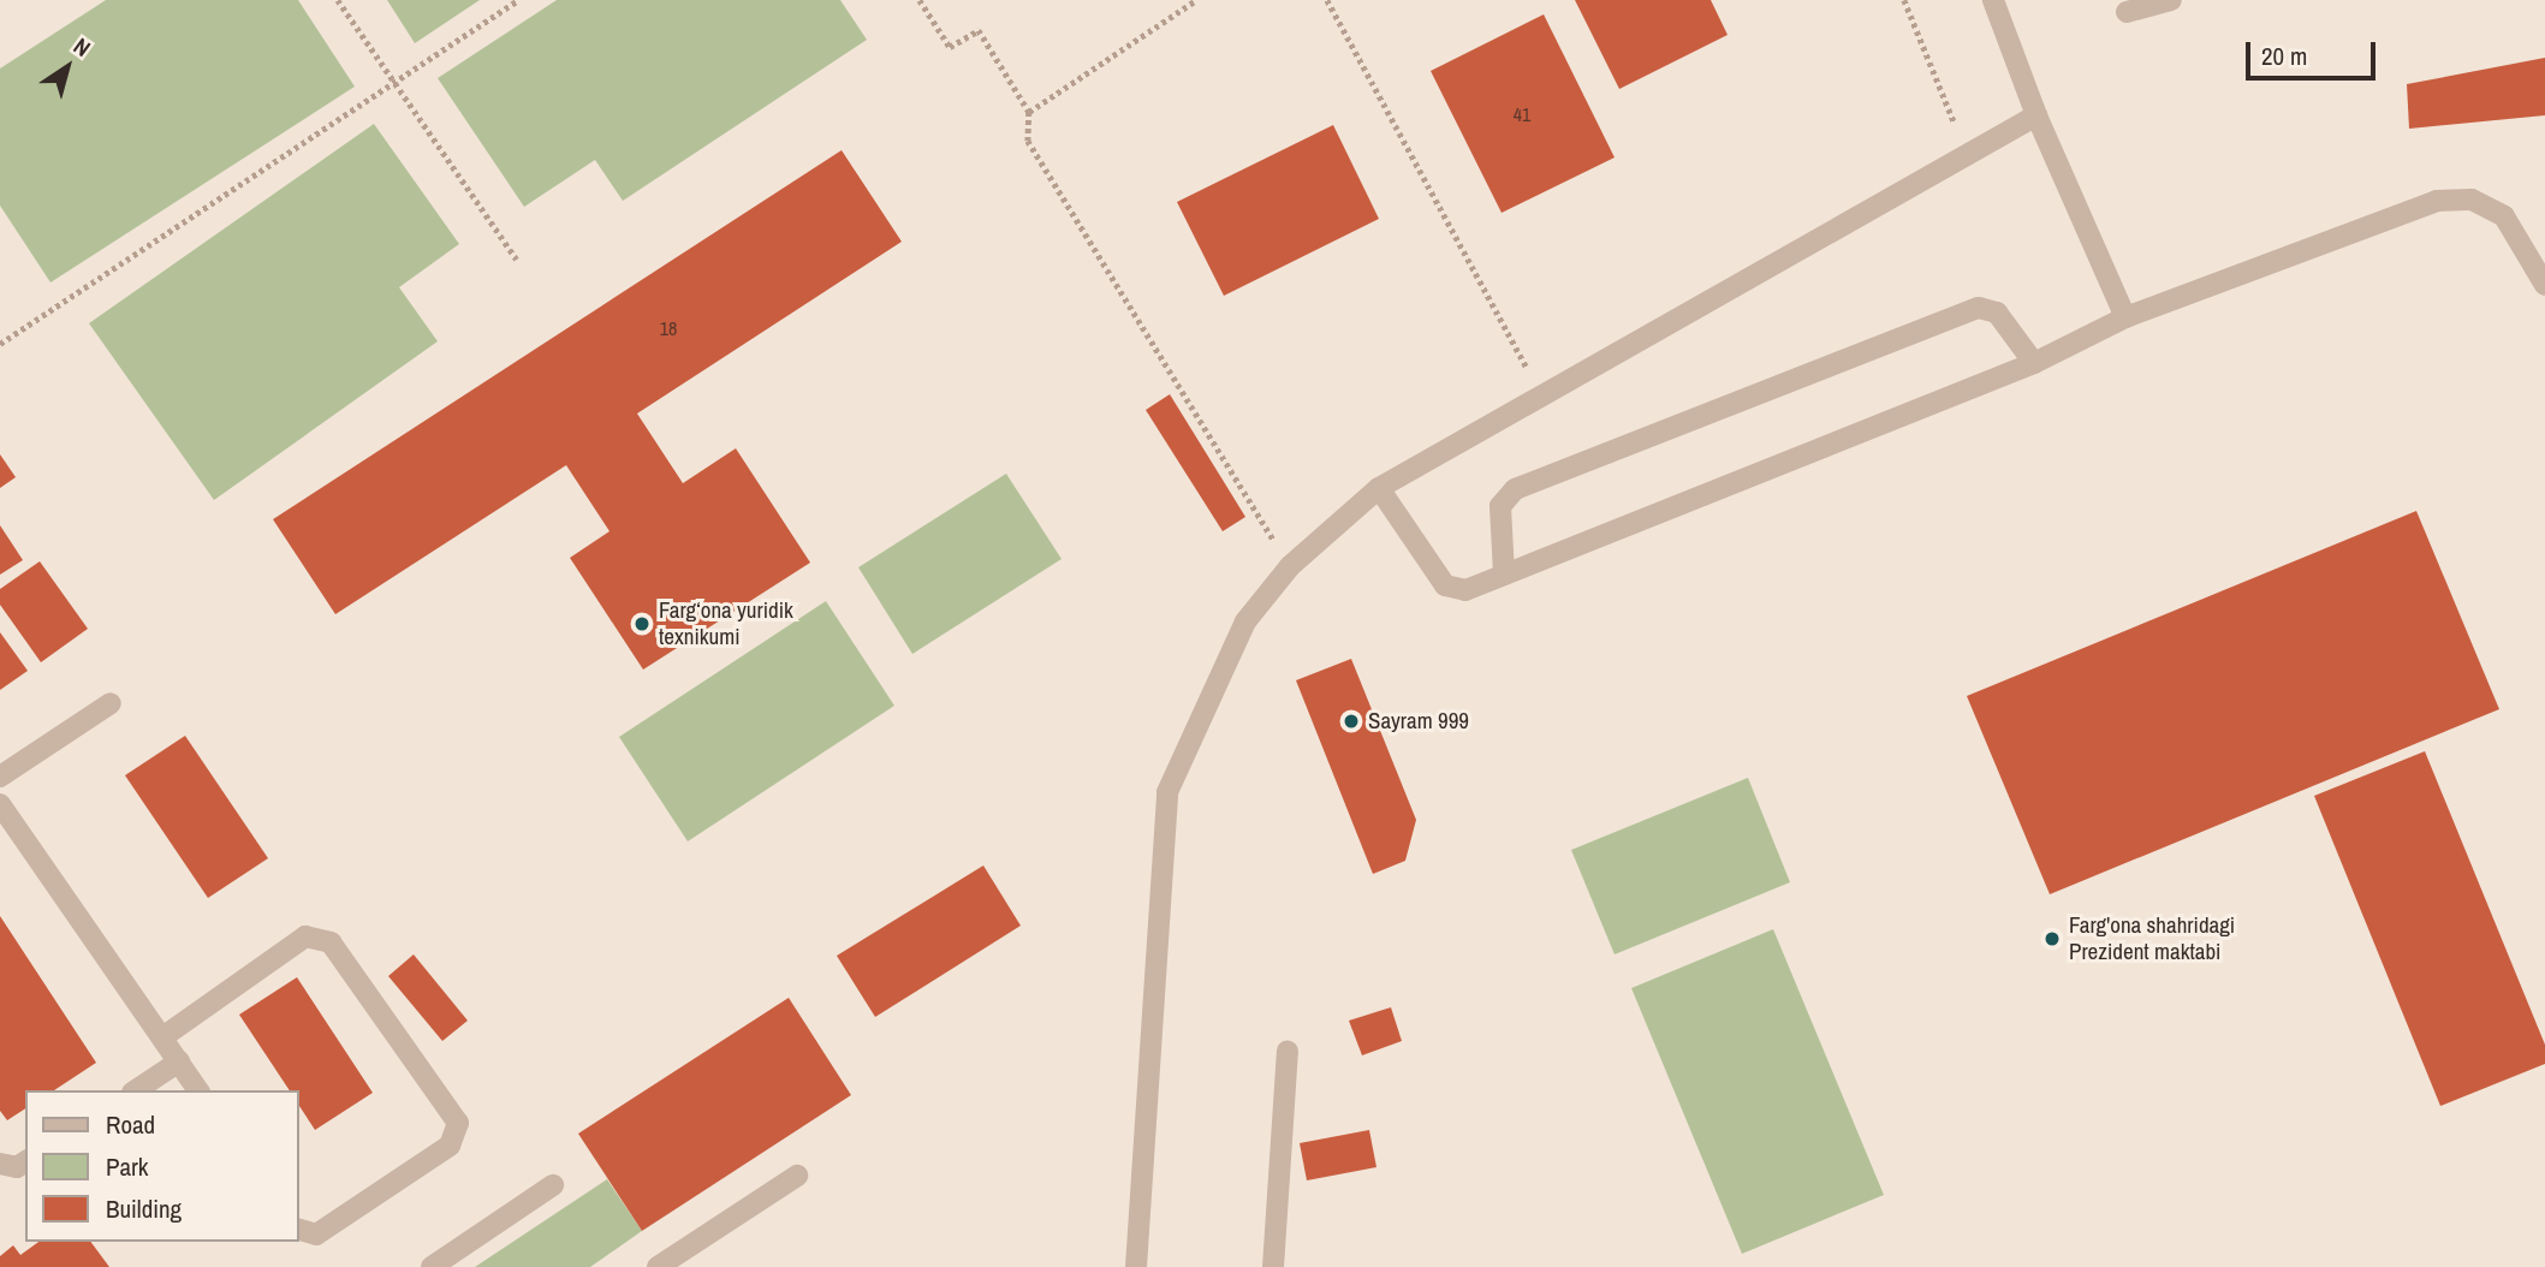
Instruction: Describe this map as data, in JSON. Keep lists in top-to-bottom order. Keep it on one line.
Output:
{"places":["Farg‘ona yuridik texnikumi","Sayram 999","Farg'ona shahridagi Prezident maktabi"],"house_numbers":["41","18"],"legend":["Road","Park","Building"],"scale_bar":"20 m","north":"top right"}
